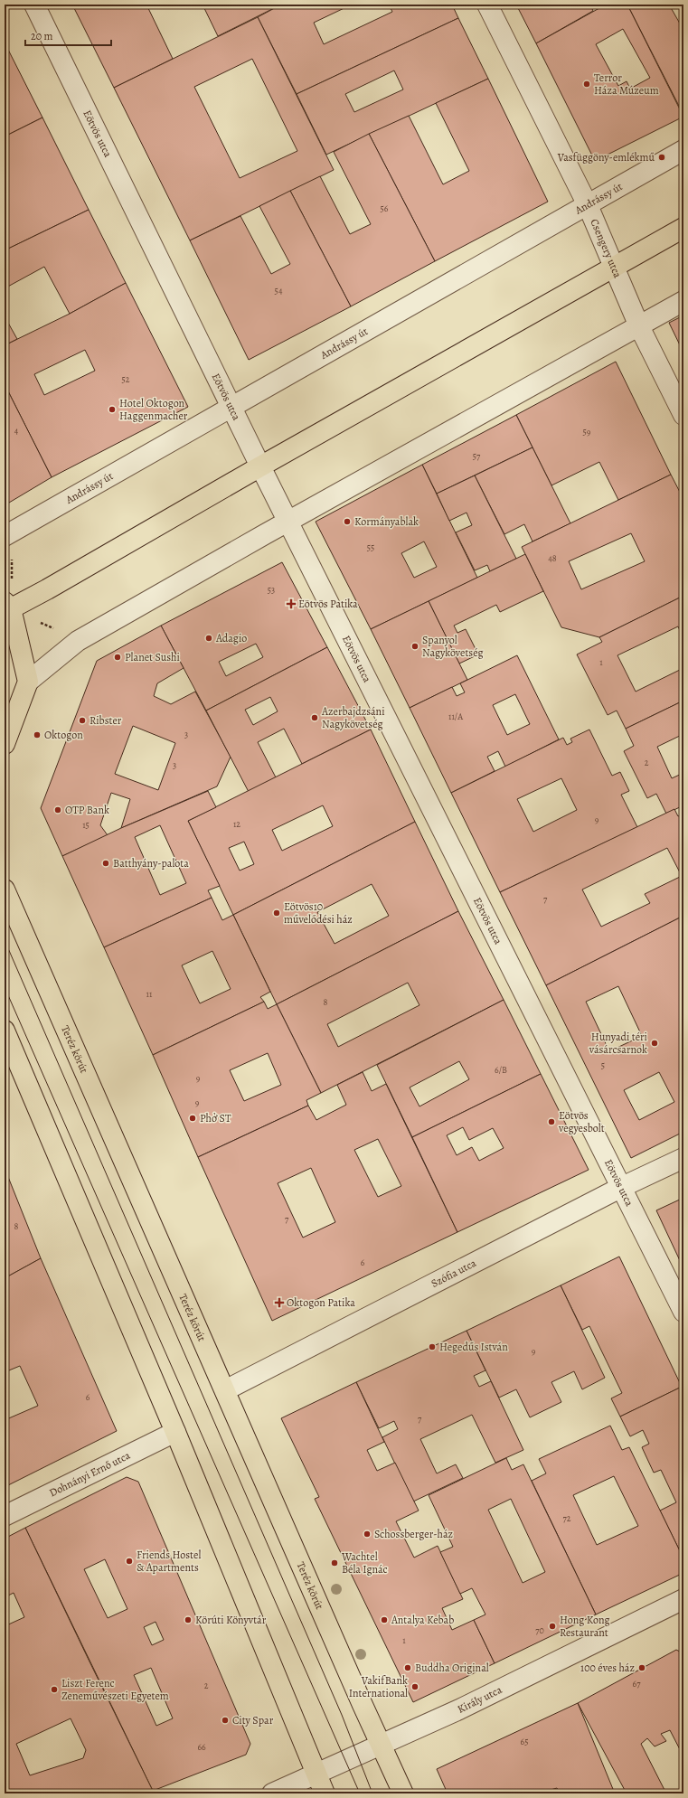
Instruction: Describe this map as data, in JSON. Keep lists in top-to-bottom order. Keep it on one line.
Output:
{"streets":{"main road":["Teréz körút"],"street":["Eötvös utca","Andrássy út","Csengery utca","Szófia utca","Dohnányi Ernő utca","Király utca"]},"crossings":[["Eötvös utca","Andrássy út"],["Eötvös utca","Szófia utca"],["Andrássy út","Csengery utca"],["Teréz körút","Szófia utca"],["Teréz körút","Király utca"]],"places":{"other":["Terror Háza Múzeum","Vasfüggöny-emlékmű","Hotel Oktogon Haggenmacher","Kormányablak","Adagio","Spanyol Nagykövetség","Planet Sushi","Azerbajdzsáni Nagykövetség","Ribster","Oktogon","OTP Bank","Batthyány-palota","Eötvös10 művelődési ház","Hunyadi téri vásárcsarnok","Phở ST","Eötvös vegyesbolt","Hegedűs István","Schossberger-ház","Friends Hostel & Apartments","Wachtel Béla Ignác","Körúti Könyvtár","Antalya Kebab","Hong Kong Restaurant","Buddha Original","100 éves ház","VakifBank International","Liszt Ferenc Zeneművészeti Egyetem","City Spar"],"health":["Eötvös Patika","Oktogon Patika"]},"house_numbers":["56","54","52","4","59","57","55","48","53","1","11/A","3","2","3","9","12","15","7","11","8","5","6/B","9","9","7","8","6","9","6","7","72","70","1","67","2","65","66"],"scale_bar":"20 m"}
